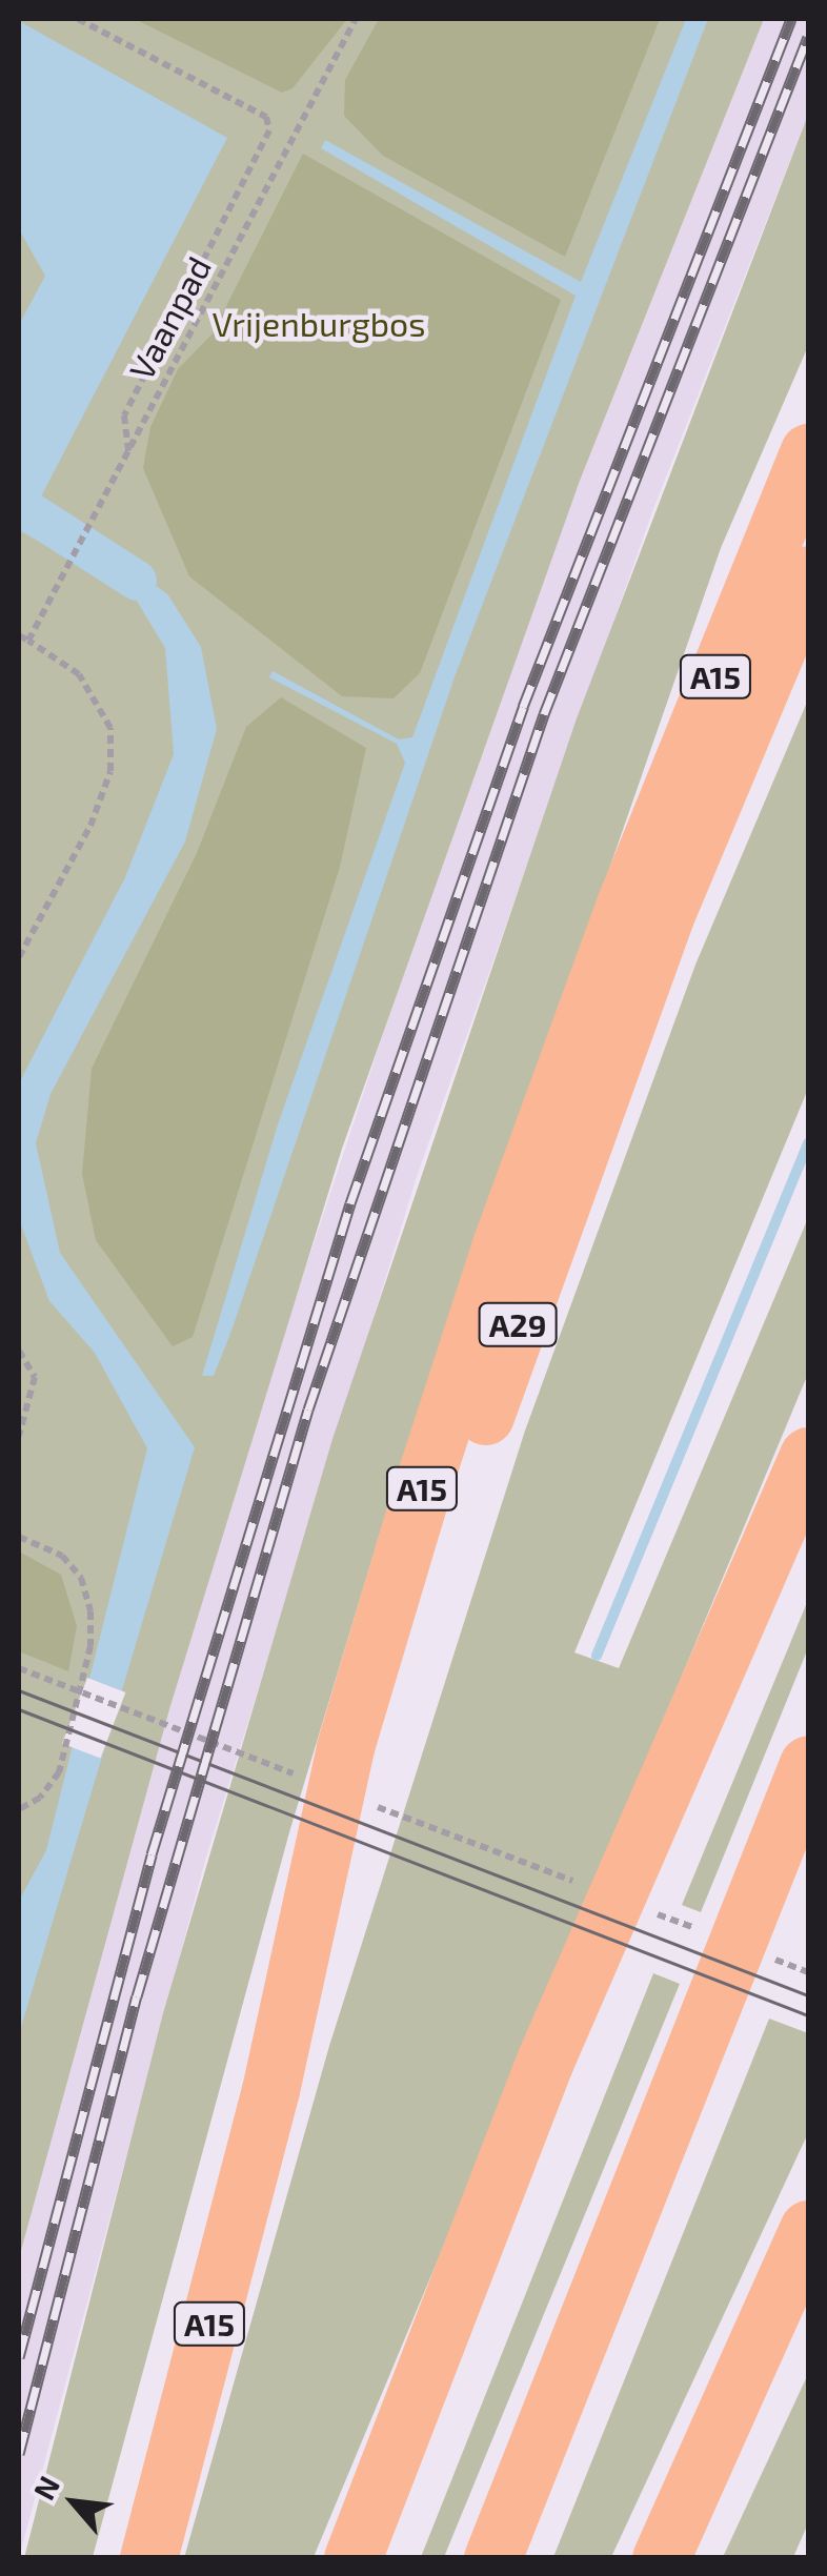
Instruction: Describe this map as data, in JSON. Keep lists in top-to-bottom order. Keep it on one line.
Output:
{"streets":{"highway":["A15","A29"],"path":["Vaanpad"]},"crossings":[["A15","A29"]],"parks":["Vrijenburgbos"],"north":"top left"}
